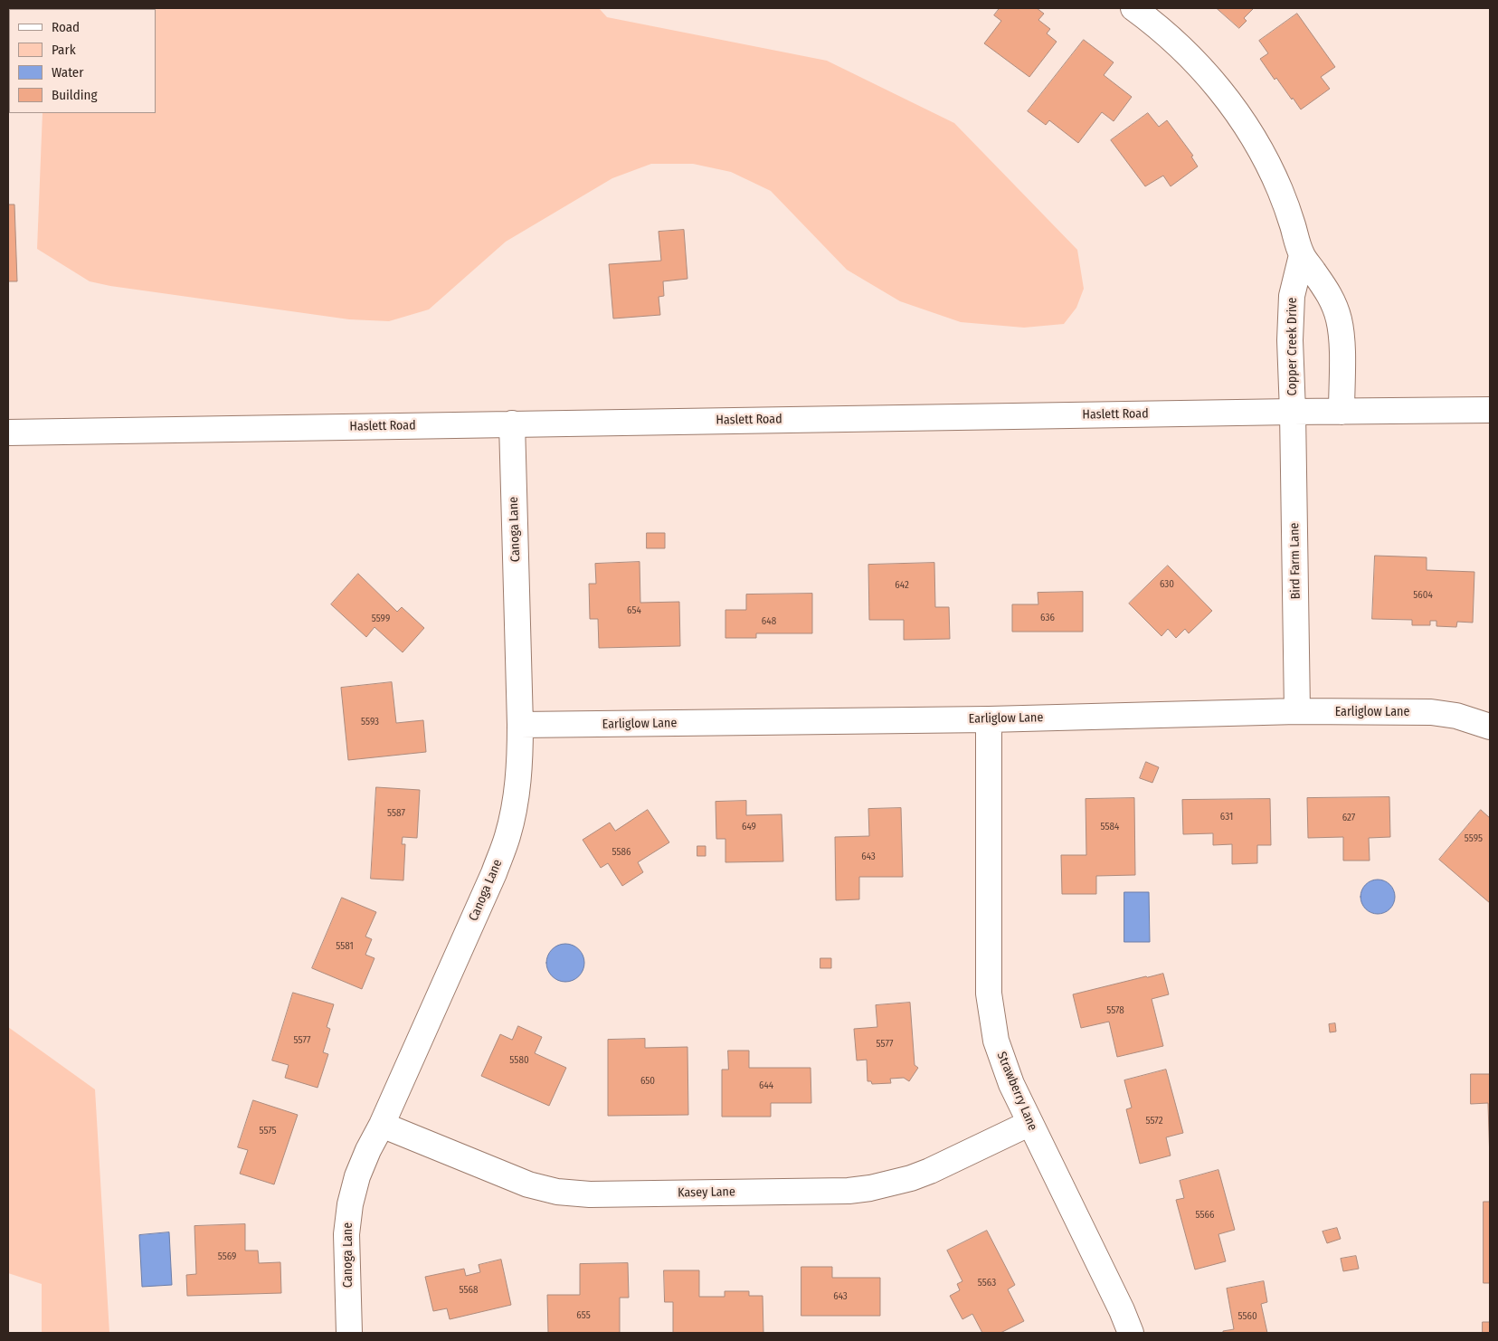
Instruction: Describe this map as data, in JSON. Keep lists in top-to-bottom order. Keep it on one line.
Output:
{"streets":{"street":["Copper Creek Drive","Haslett Road","Canoga Lane","Bird Farm Lane","Earliglow Lane","Strawberry Lane","Kasey Lane"]},"crossings":[["Copper Creek Drive","Haslett Road"],["Copper Creek Drive","Bird Farm Lane"],["Haslett Road","Canoga Lane"],["Haslett Road","Bird Farm Lane"],["Canoga Lane","Earliglow Lane"],["Canoga Lane","Kasey Lane"],["Bird Farm Lane","Earliglow Lane"],["Earliglow Lane","Strawberry Lane"],["Strawberry Lane","Kasey Lane"]],"house_numbers":["630","642","5604","654","636","5599","648","5593","5587","631","627","649","5584","5595","5586","643","5581","5578","5577","5577","5580","650","644","5572","5575","5566","5569","5563","5568","643","655","5560"],"legend":["Road","Park","Water","Building"]}
